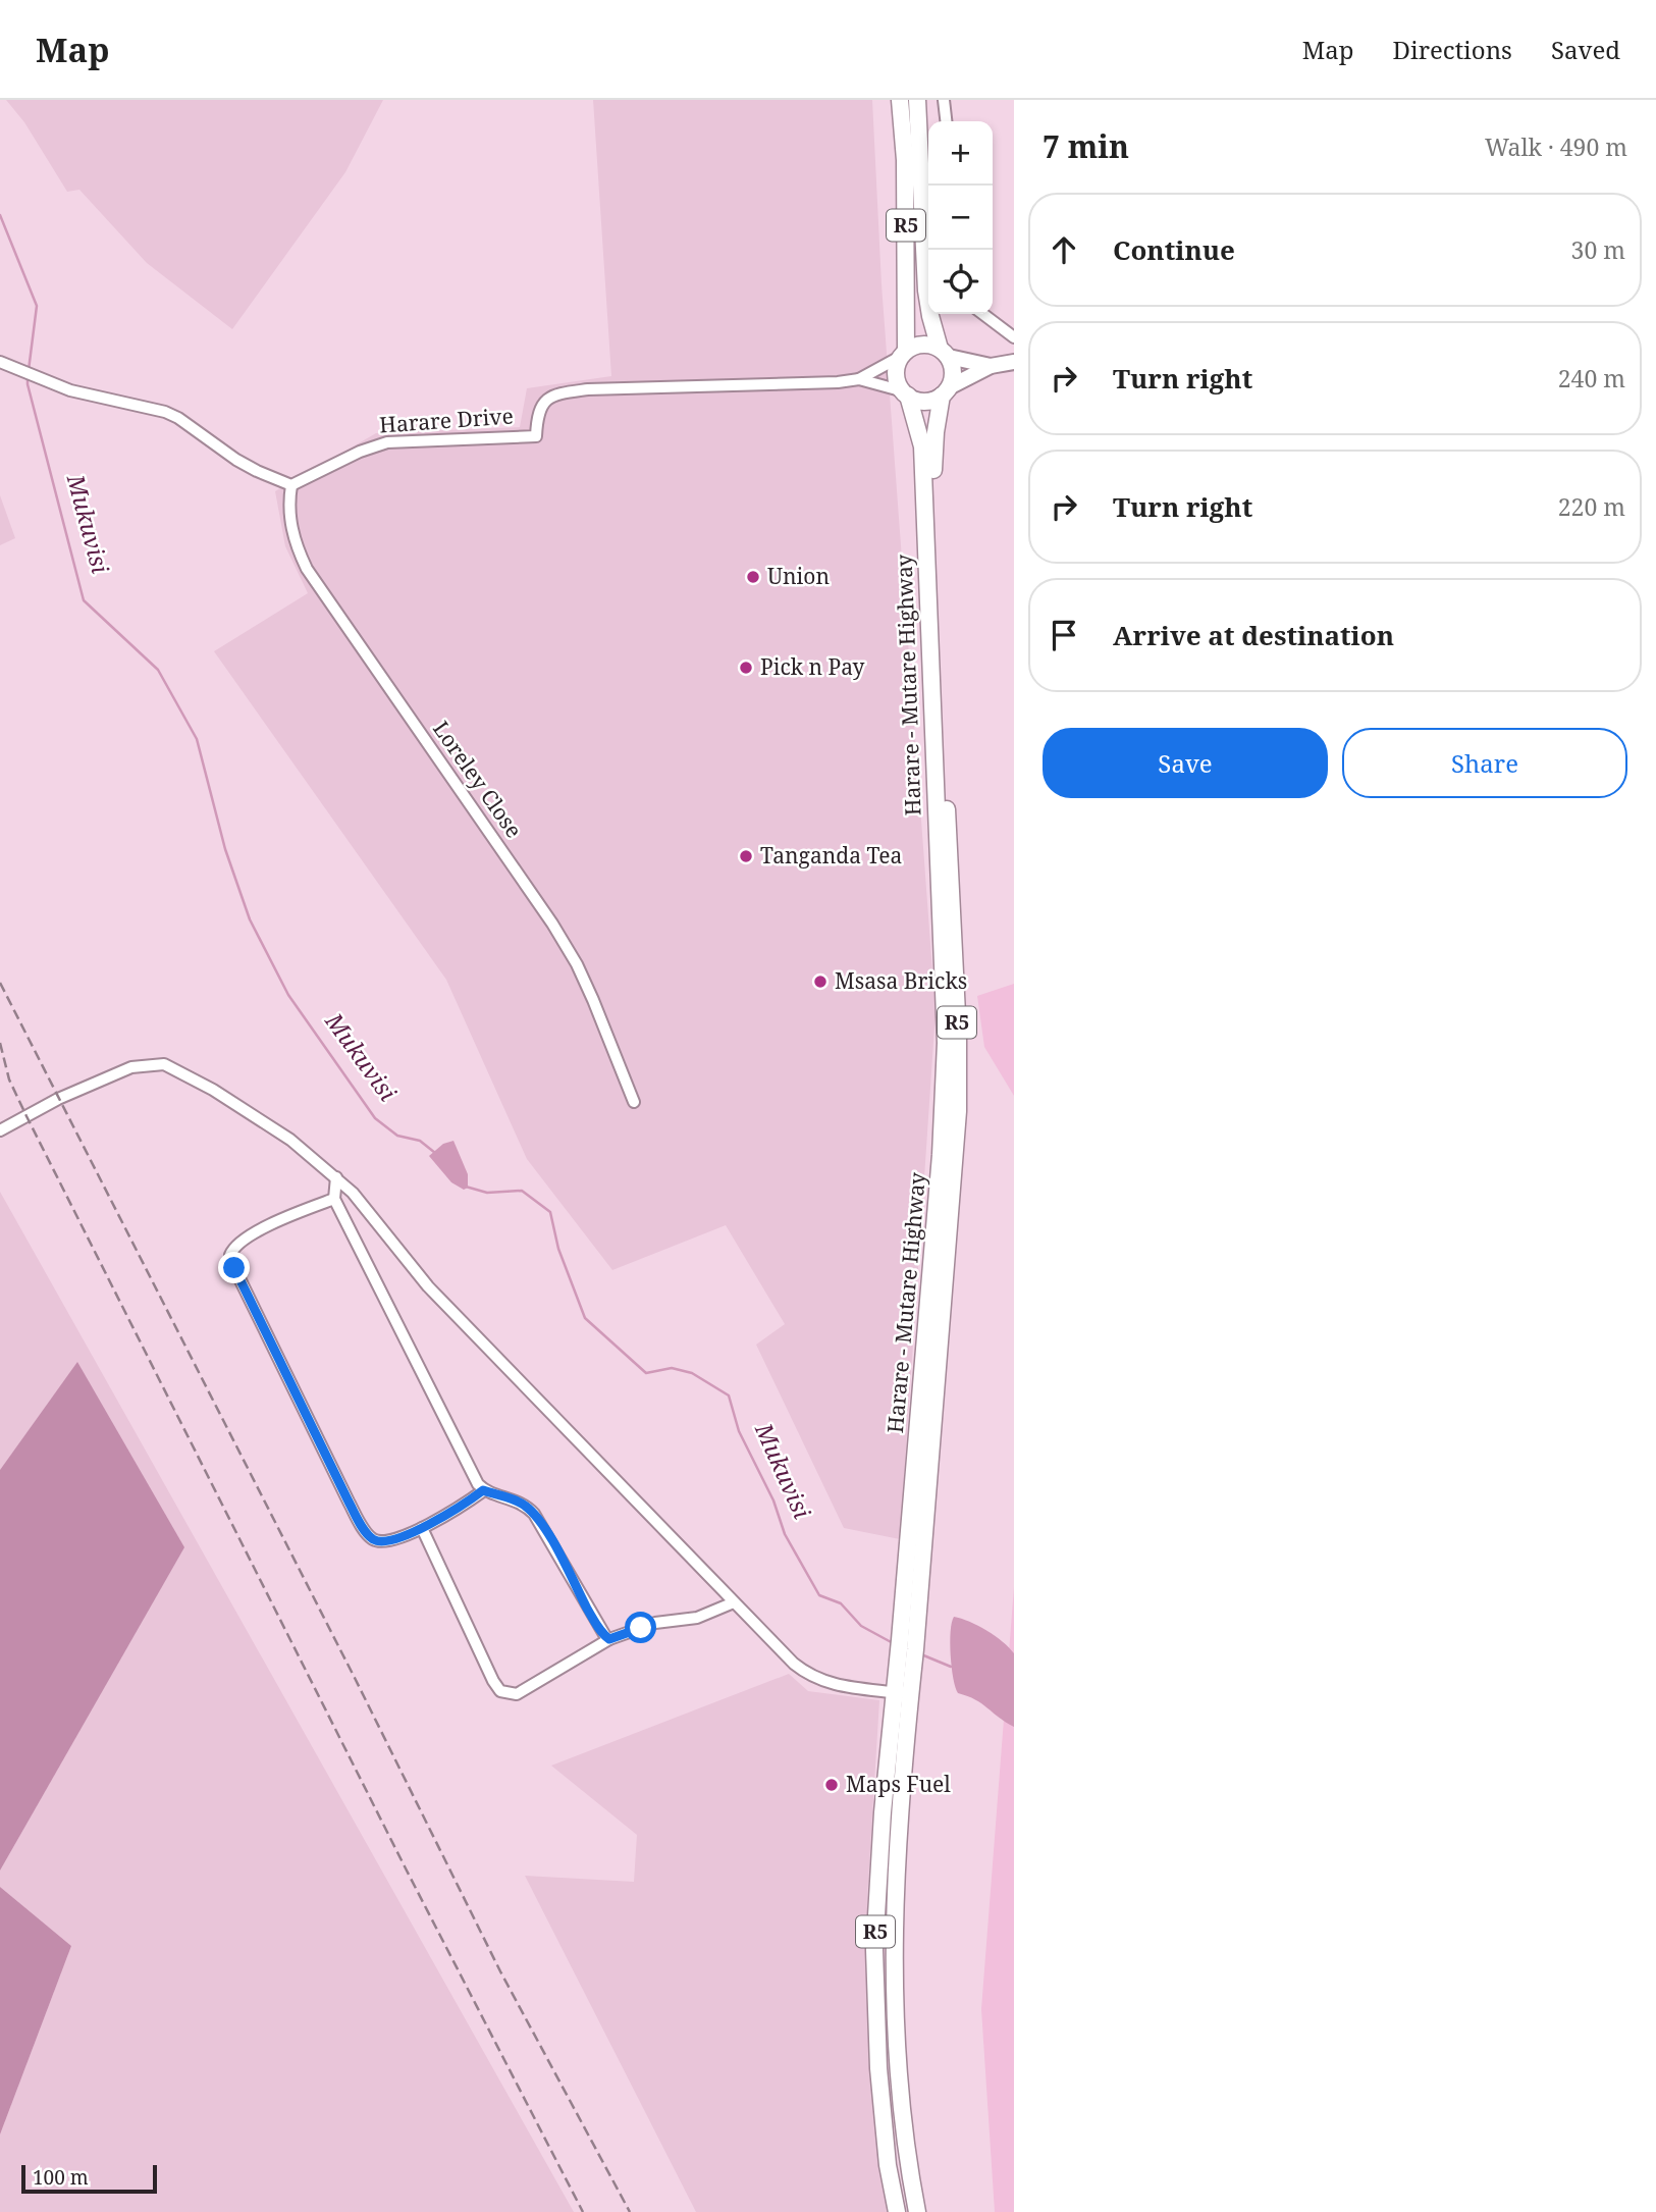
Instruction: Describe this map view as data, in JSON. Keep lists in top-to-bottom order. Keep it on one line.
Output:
{"streets":{"highway":["R5","Harare - Mutare Highway"],"street":["Harare Drive","Loreley Close"]},"crossings":[["R5","Harare Drive"],["R5","Harare - Mutare Highway"],["Harare Drive","Harare - Mutare Highway"],["Harare Drive","Loreley Close"]],"water":["Mukuvisi"],"places":["Union","Pick n Pay","Tanganda Tea","Msasa Bricks","Maps Fuel"],"scale_bar":"100 m","page":{"header":"Map","nav":["Map","Directions","Saved"],"heading":["7 min","Walk · 490 m"],"map_buttons":["+","−"],"list":[["Continue","30 m"],["Turn right","240 m"],["Turn right","220 m"],"Arrive at destination"],"buttons":["Save","Share"],"scale":"100 m"}}
